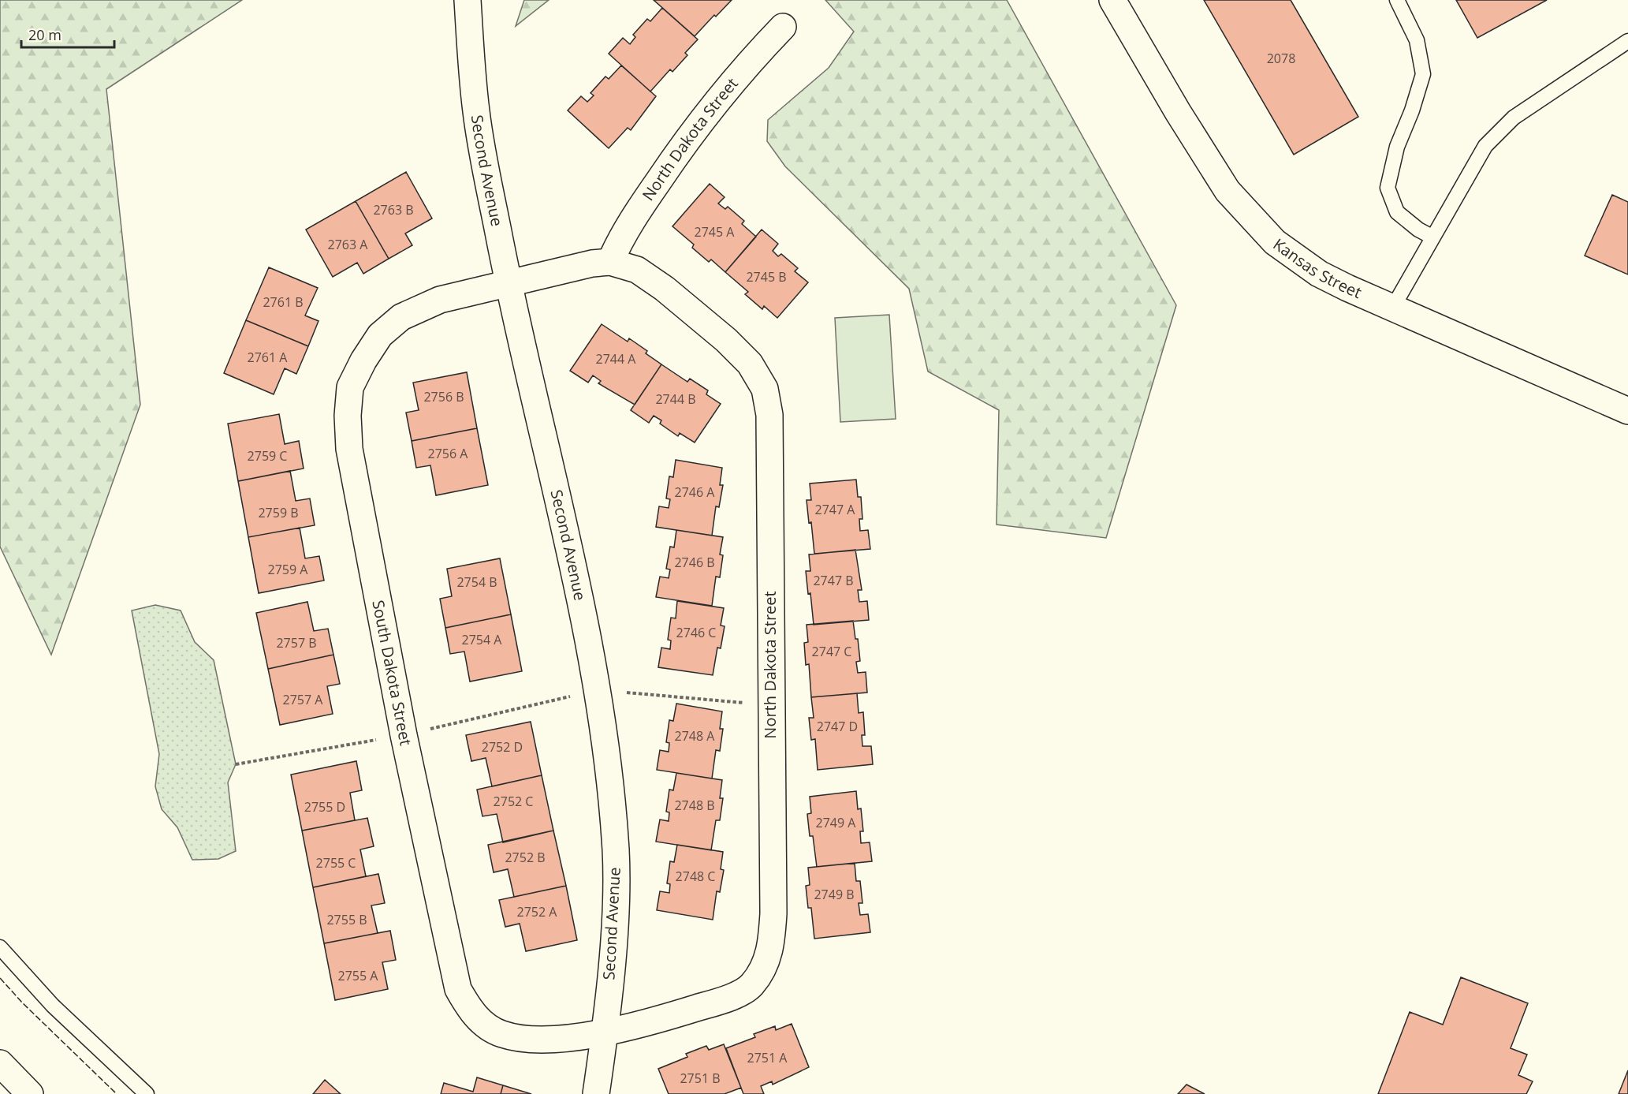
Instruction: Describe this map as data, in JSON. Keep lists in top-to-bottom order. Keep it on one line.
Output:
{"streets":{"street":["North Dakota Street","Second Avenue","Kansas Street","South Dakota Street"]},"crossings":[["North Dakota Street","Second Avenue"],["North Dakota Street","South Dakota Street"],["Second Avenue","South Dakota Street"]],"house_numbers":["2078","2763 B","2745 A","2763 A","2745 B","2761 B","2761 A","2744 A","2756 B","2744 B","2756 A","2759 C","2746 A","2747 A","2759 B","2746 B","2759 A","2747 B","2754 B","2746 C","2754 A","2757 B","2747 C","2757 A","2747 D","2748 A","2752 D","2752 C","2748 B","2755 D","2749 A","2752 B","2755 C","2748 C","2749 B","2752 A","2755 B","2755 A","2751 A","2751 B"],"scale_bar":"20 m"}
